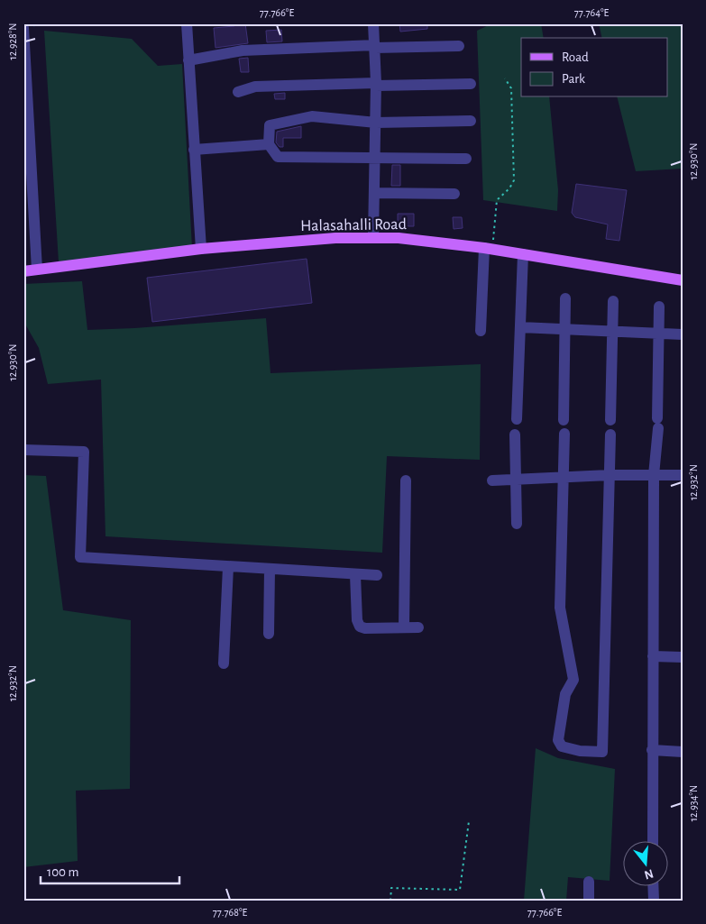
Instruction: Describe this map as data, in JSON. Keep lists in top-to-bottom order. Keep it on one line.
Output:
{"streets":{"main road":["Halasahalli Road"]},"legend":["Road","Park"],"scale_bar":"100 m","north":"bottom","coordinates":["77.766°E","77.764°E","12.928°N","12.930°N","12.932°N","12.934°N","77.768°E"]}
